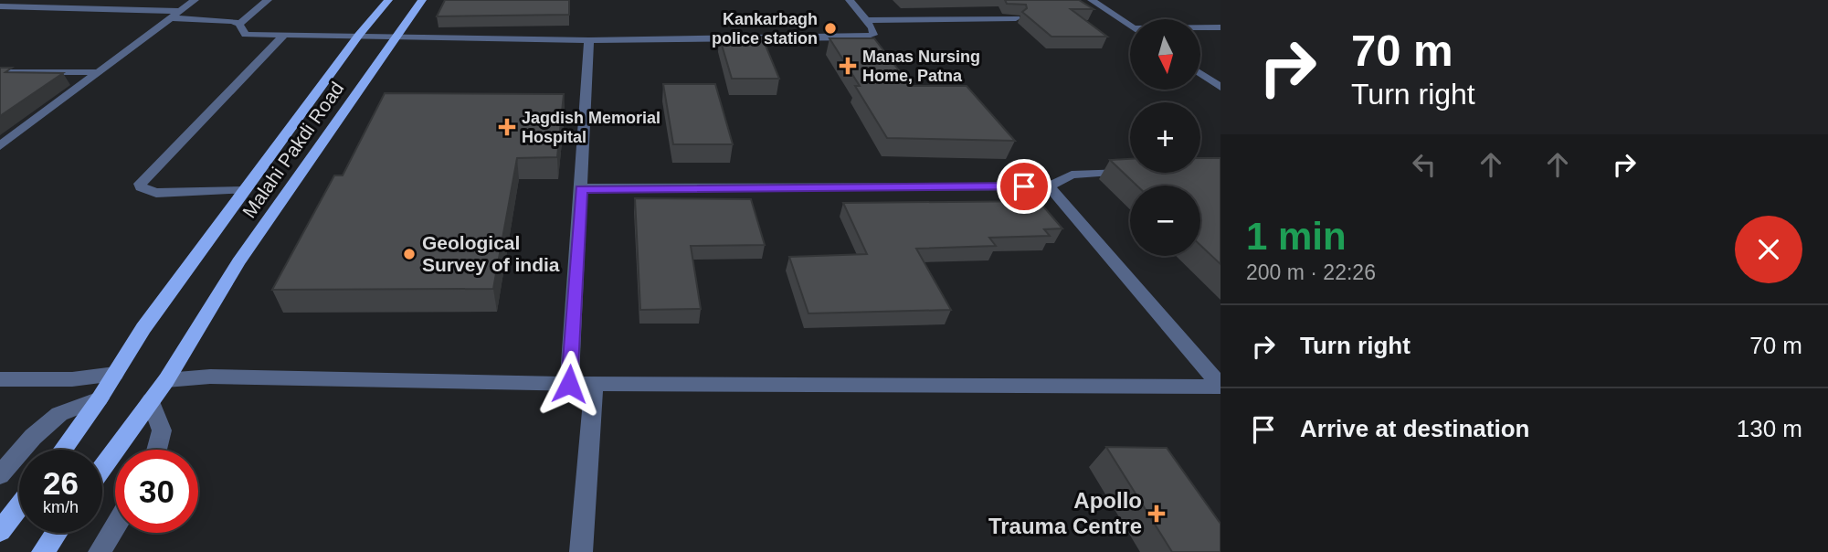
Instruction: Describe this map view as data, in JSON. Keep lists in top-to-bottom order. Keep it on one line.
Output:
{"streets":{"main road":["Malahi Pakdi Road"]},"places":{"other":["Kankarbagh police station","Geological Survey of india"],"health":["Manas Nursing Home, Patna","Jagdish Memorial Hospital","Apollo Trauma Centre"]},"north":"bottom","page":{"turn":["70 m","Turn right"],"map_buttons":["+","−"],"heading":["1 min","200 m · 22:26"],"list":[{"name":"Turn right","value":"70 m"},{"name":"Arrive at destination","value":"130 m"}],"speed":"26 km/h","limit":"30"}}
